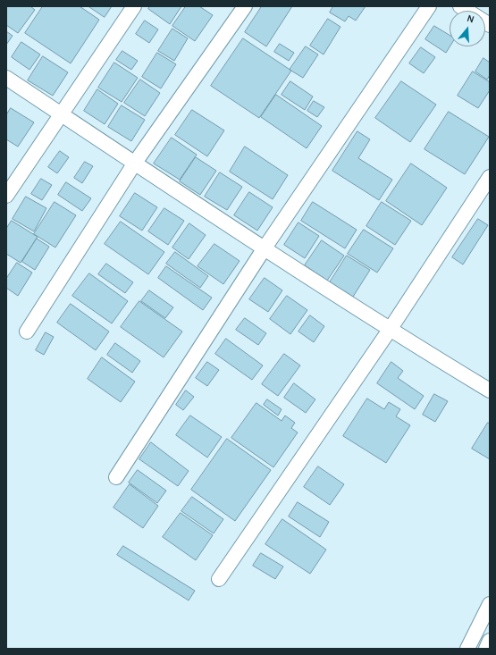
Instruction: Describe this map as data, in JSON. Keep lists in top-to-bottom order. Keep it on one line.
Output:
{"north":"top"}
